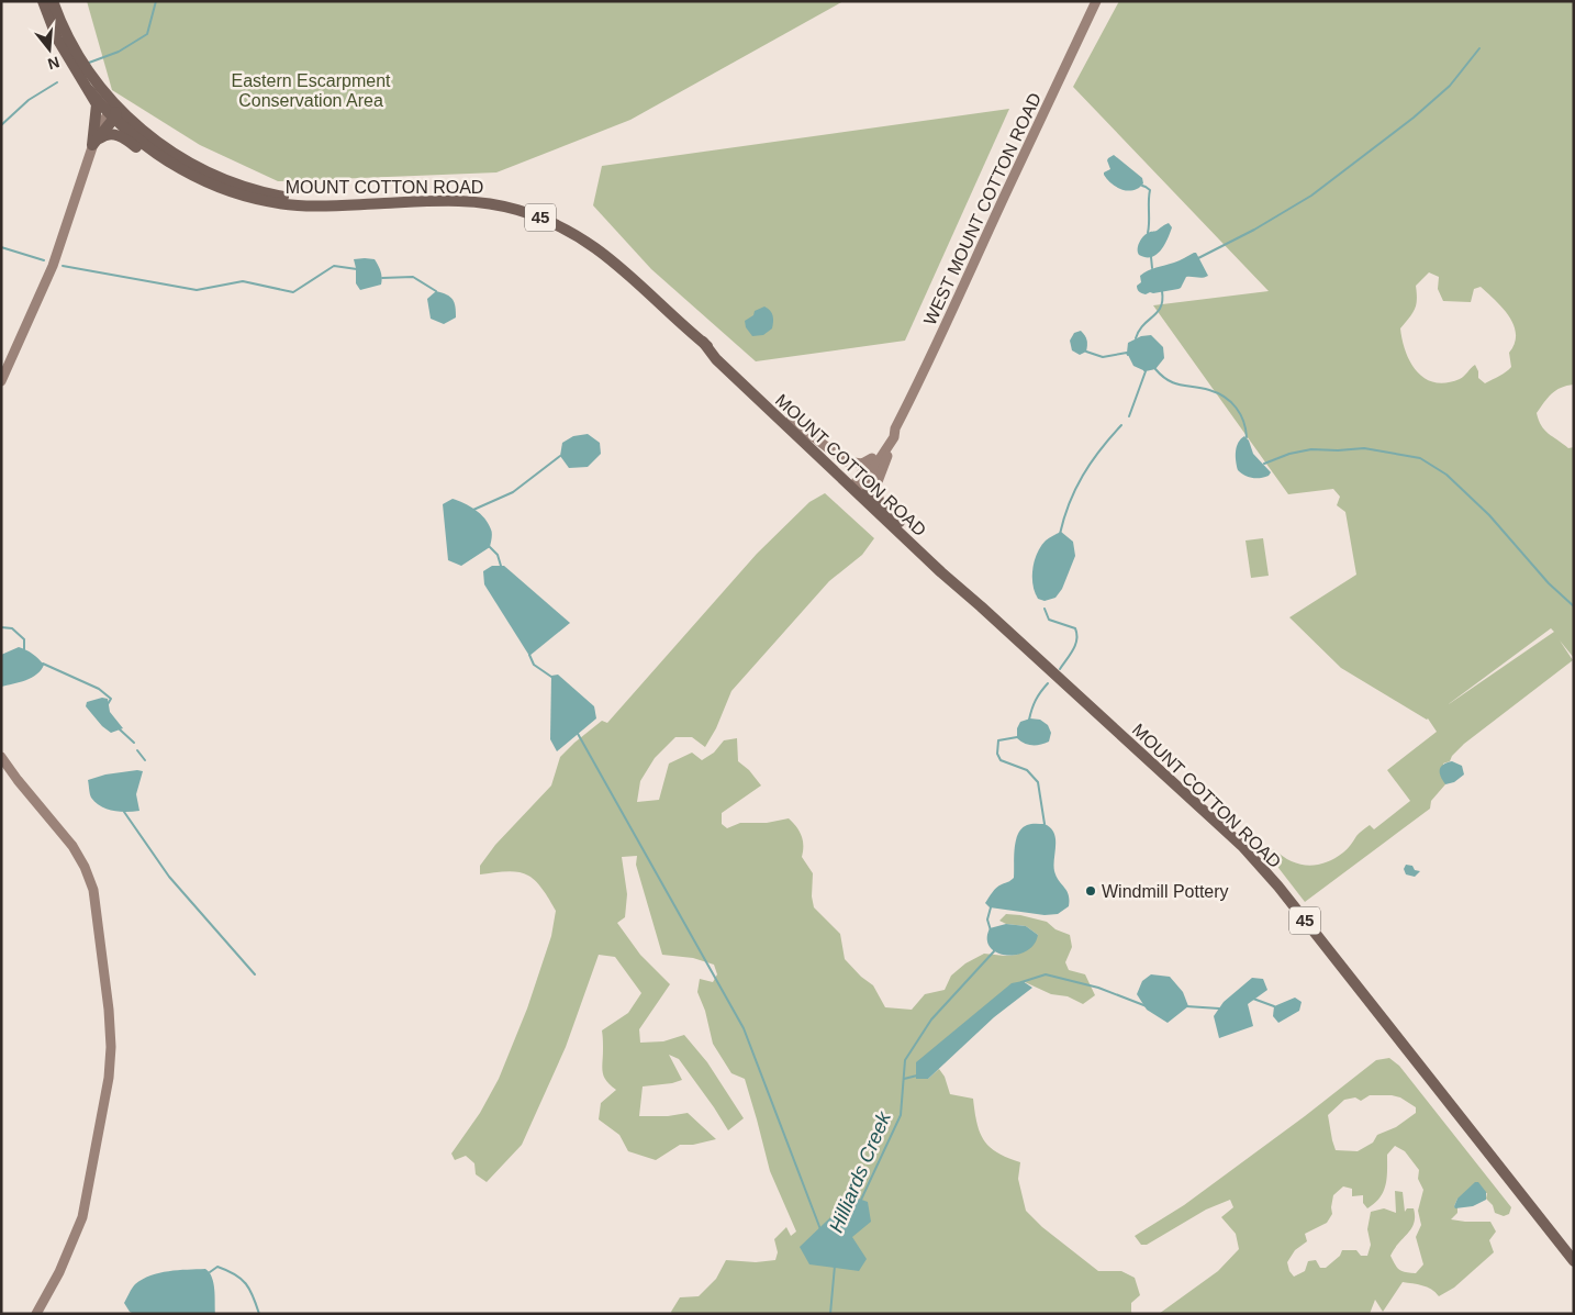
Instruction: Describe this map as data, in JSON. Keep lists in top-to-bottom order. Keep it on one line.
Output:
{"streets":{"main road":["MOUNT COTTON ROAD","WEST MOUNT COTTON ROAD","45"]},"water":["Hilliards Creek"],"parks":["Eastern Escarpment Conservation Area"],"places":["Windmill Pottery"],"north":"bottom"}
